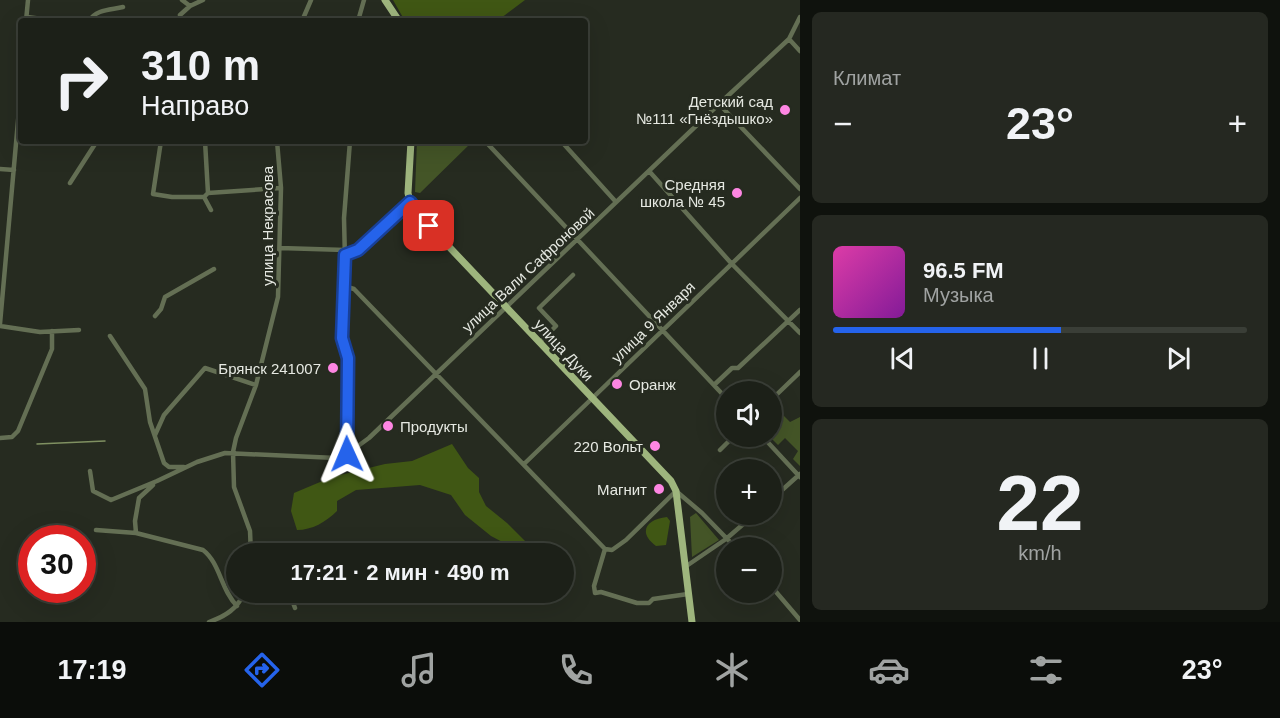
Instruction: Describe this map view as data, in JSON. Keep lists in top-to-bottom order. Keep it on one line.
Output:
{"streets":{"main road":["улица Дуки"],"street":["улица Некрасова","улица Вали Сафроновой","улица 9 Января"]},"crossings":[["улица Некрасова","улица Вали Сафроновой"],["улица Вали Сафроновой","улица Дуки"],["улица 9 Января","улица Дуки"]],"places":["Детский сад №111 «Гнёздышко»","Средняя школа № 45","Брянск 241007","Оранж","Продукты","220 Вольт","Магнит"],"page":{"tile":["Климат",["22","km/h"]],"turn":["310 m","Направо"],"heat":["−","23°","+"],"song":["96.5 FM","Музыка"],"map_buttons":["+","−"],"limit":"30","trip":"17:21 · 2 мин · 490 m","tabs":["17:19","23°"]}}
